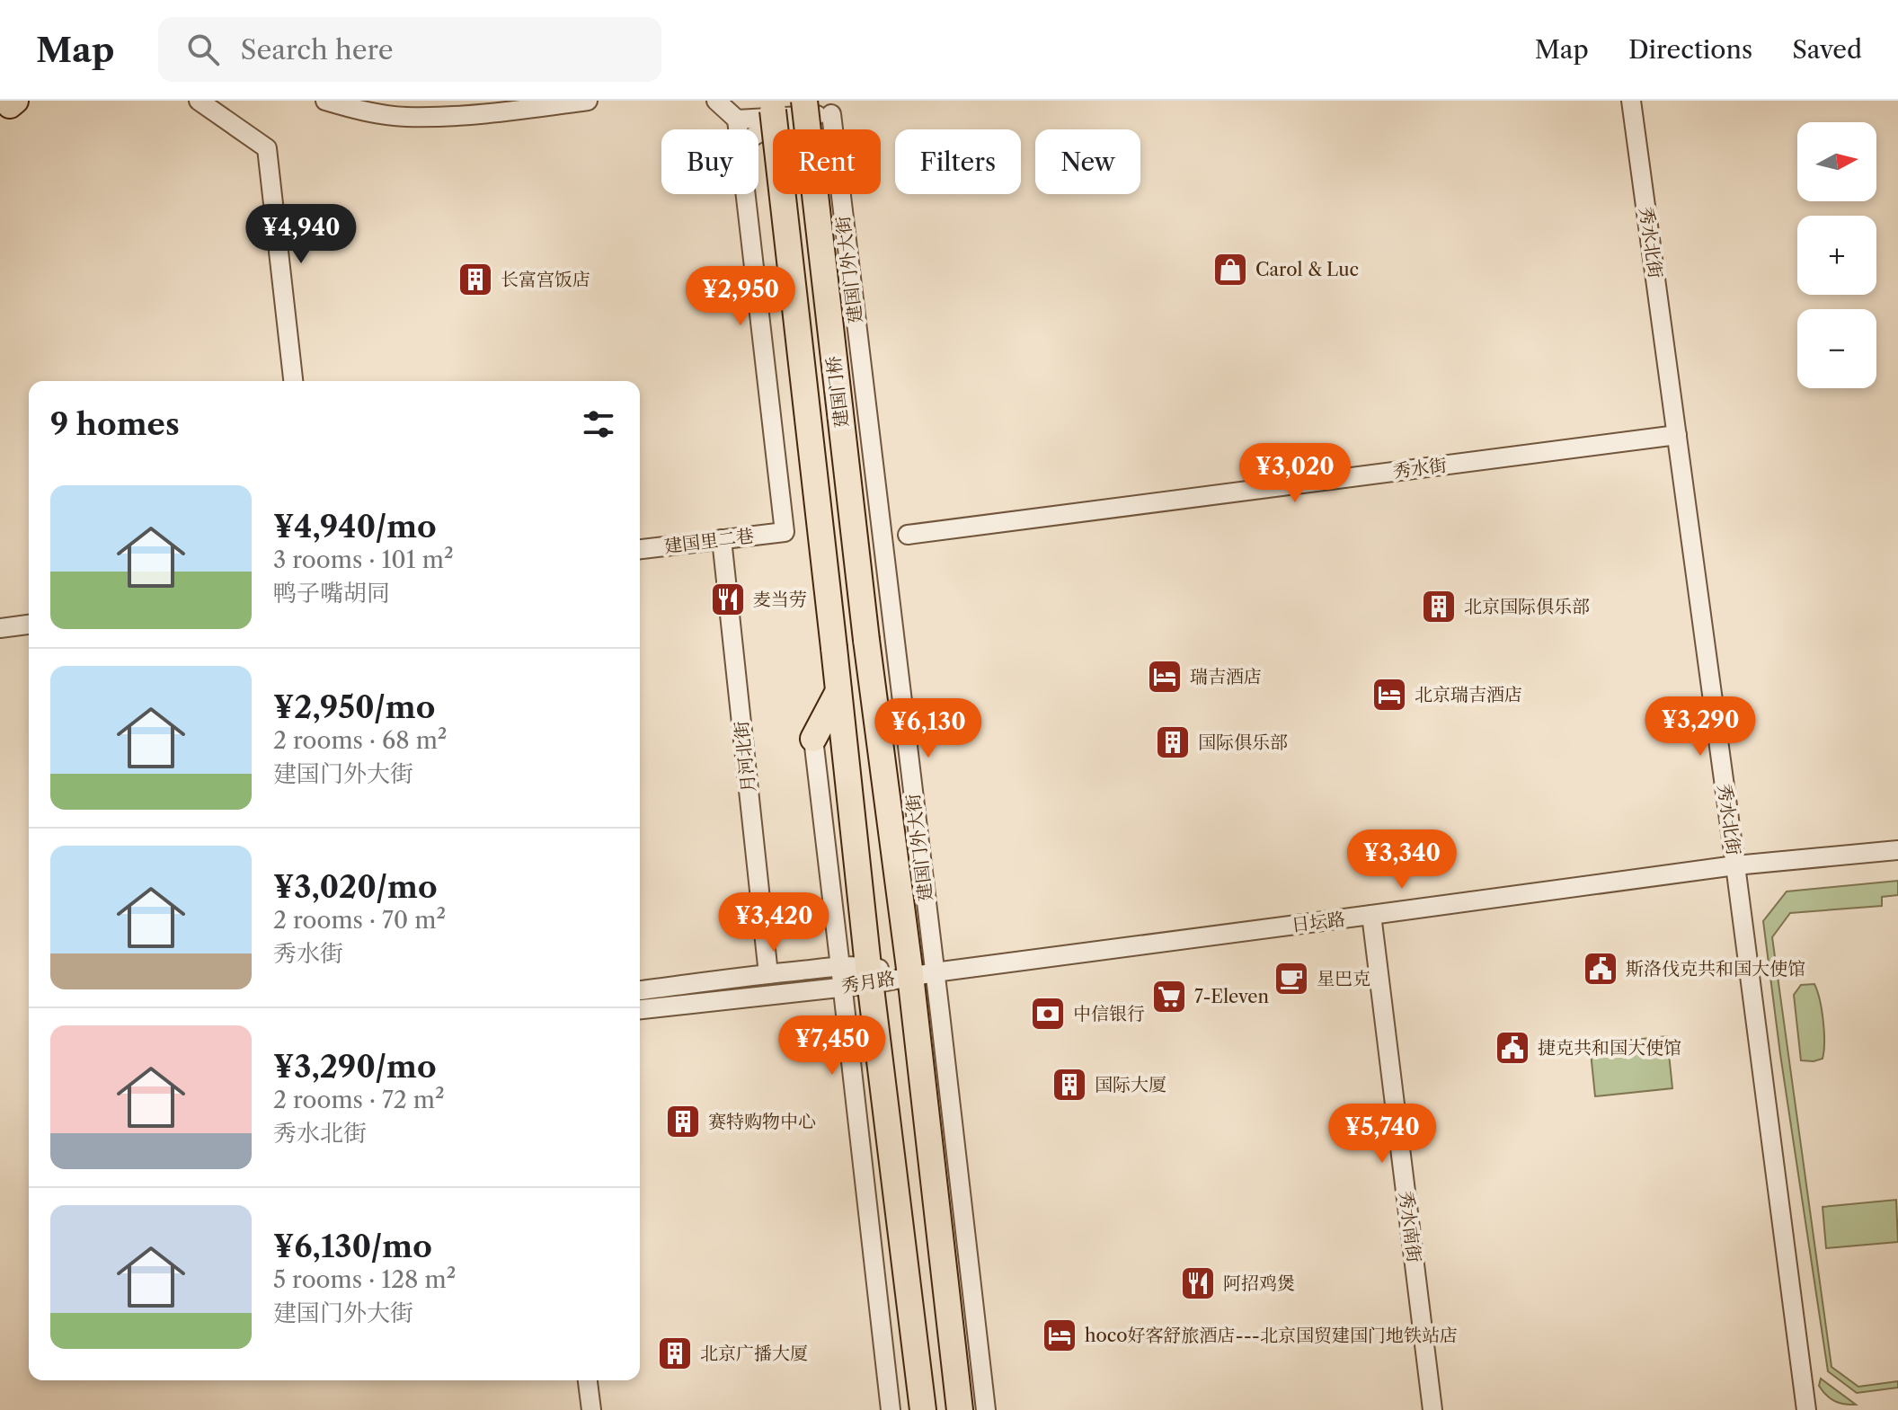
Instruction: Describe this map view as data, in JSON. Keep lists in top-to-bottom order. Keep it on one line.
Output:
{"streets":{"highway":["建国门外大街","建国门桥"],"street":["秀水北街","秀水街","建国里二巷","月河北街","日坛路","秀月路","秀水南街"]},"crossings":[["秀水北街","秀水街"],["秀水北街","日坛路"],["建国门外大街","建国门桥"],["建国门外大街","日坛路"],["建国门外大街","秀月路"],["建国里二巷","月河北街"],["月河北街","秀月路"],["日坛路","秀月路"],["日坛路","秀水南街"]],"places":{"shop":["Carol & Luc"],"building":["长富宫饭店","北京国际俱乐部","国际俱乐部","国际大厦","赛特购物中心","北京广播大厦"],"restaurant":["麦当劳","阿招鸡煲"],"hotel":["瑞吉酒店","北京瑞吉酒店","hoco好客舒旅酒店---北京国贸建国门地铁站店"],"public building":["斯洛伐克共和国大使馆","捷克共和国大使馆"],"cafe":["星巴克"],"supermarket":["7-Eleven"],"bank":["中信银行"]},"north":"right","page":{"header":"Map","search":"Search here","nav":["Map","Directions","Saved"],"map_buttons":["+","−"],"chip":["Buy","Rent","Filters","New"],"price":["¥4,940","¥2,950","¥3,020","¥3,290","¥6,130","¥3,340","¥3,420","¥7,450","¥5,740"],"heading":"9 homes","list":[{"name":"¥4,940/mo","note":"3 rooms · 101 m² · 鸭子嘴胡同"},{"name":"¥2,950/mo","note":"2 rooms · 68 m² · 建国门外大街"},{"name":"¥3,020/mo","note":"2 rooms · 70 m² · 秀水街"},{"name":"¥3,290/mo","note":"2 rooms · 72 m² · 秀水北街"},{"name":"¥6,130/mo","note":"5 rooms · 128 m² · 建国门外大街"}]}}
